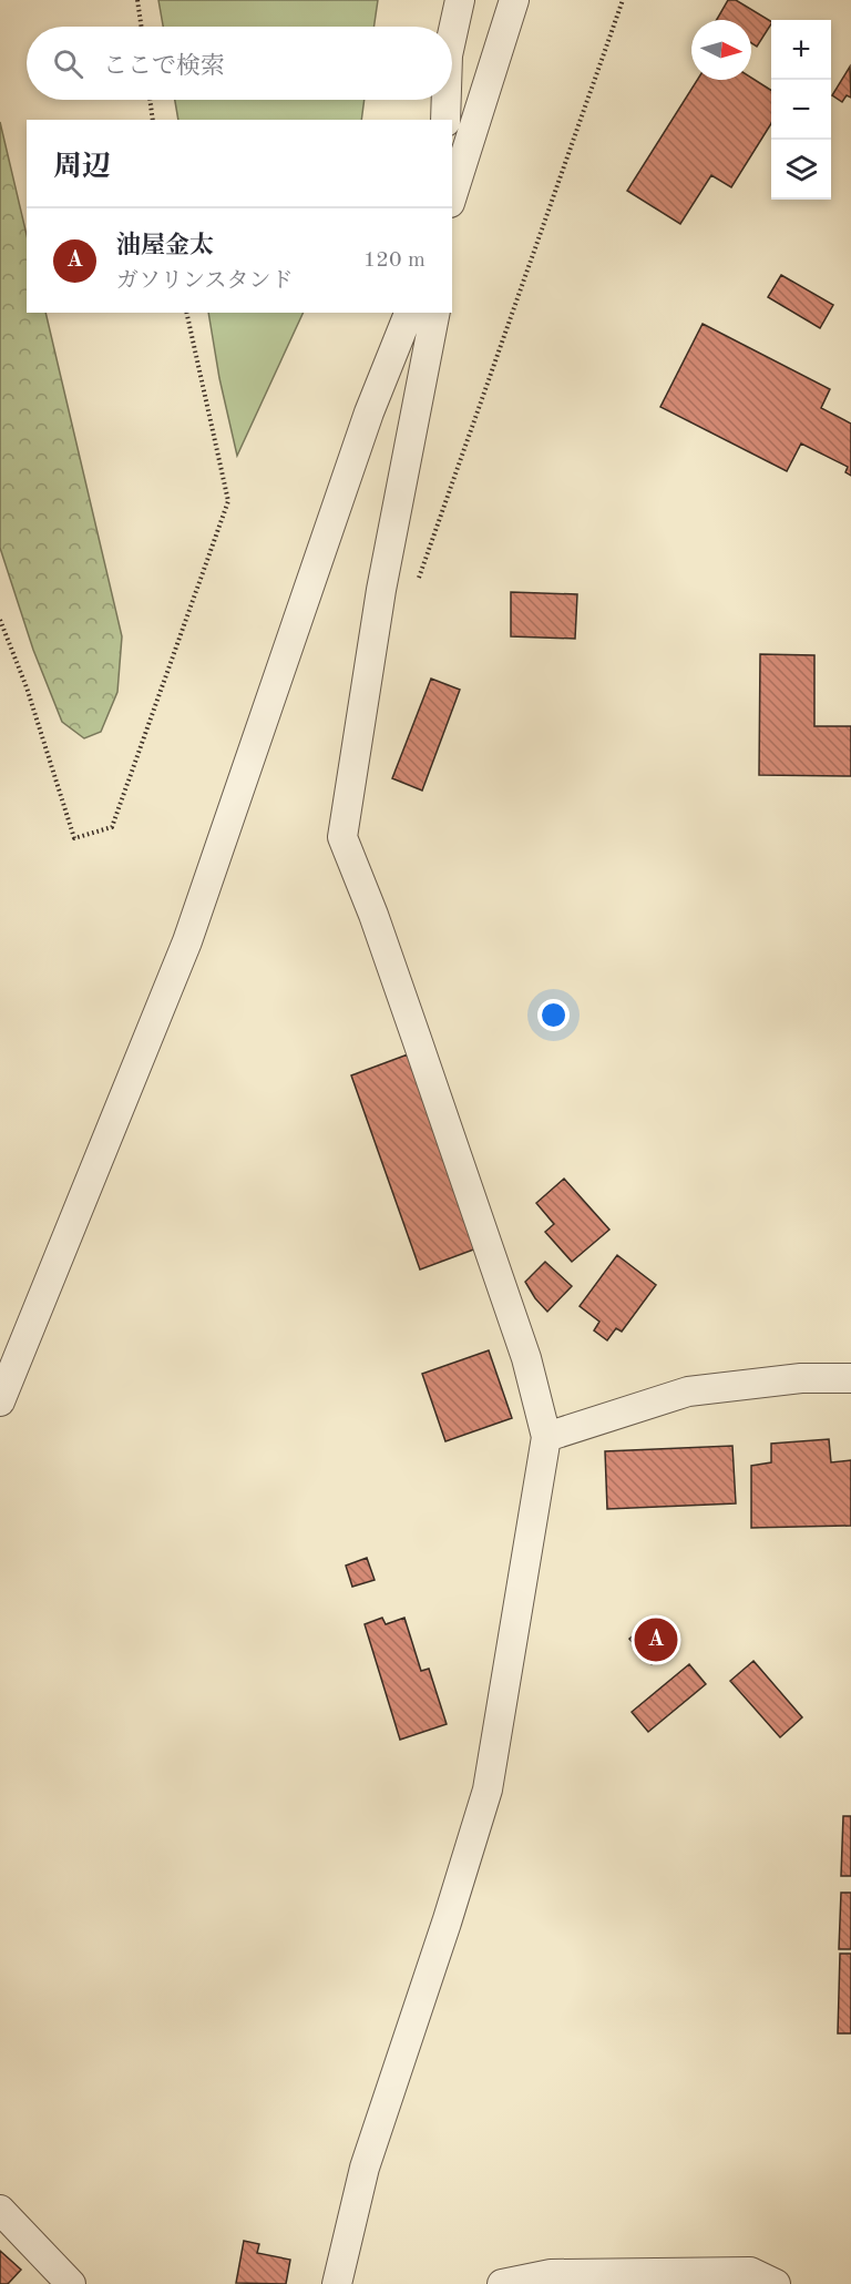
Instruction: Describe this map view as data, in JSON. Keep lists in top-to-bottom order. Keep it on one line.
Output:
{"north":"right","page":{"map_buttons":["+","−"],"search":"ここで検索","heading":"周辺","list":[{"mark":"A","name":"油屋金太","note":"ガソリンスタンド","value":"120 m"}],"pins":"A"}}
